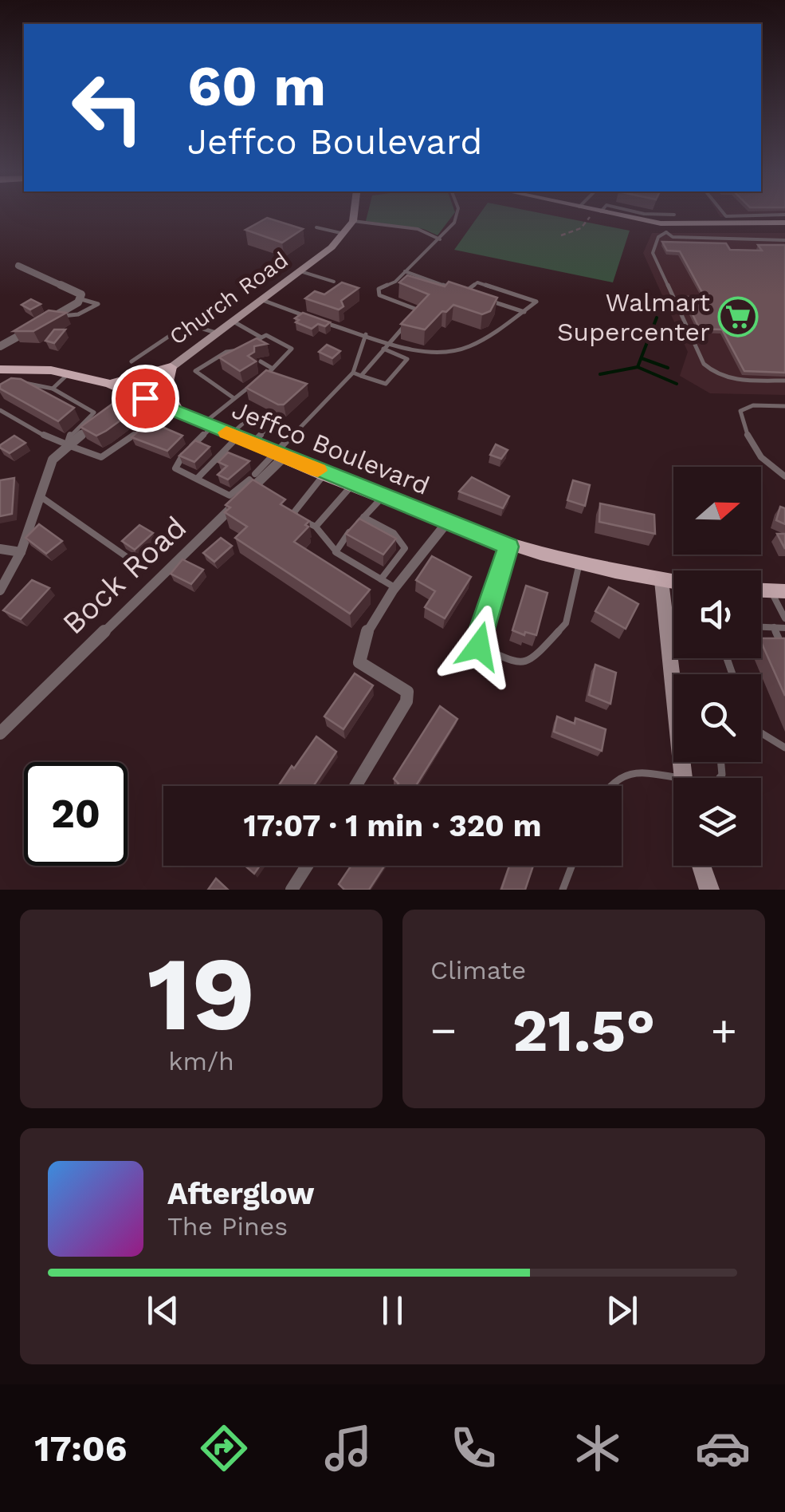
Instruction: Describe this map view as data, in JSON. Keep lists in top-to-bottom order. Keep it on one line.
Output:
{"streets":{"main road":["Jeffco Boulevard"],"street":["Church Road","Bock Road"]},"crossings":[["Church Road","Jeffco Boulevard"],["Jeffco Boulevard","Bock Road"]],"places":{"supermarket":["Walmart Supercenter"]},"north":"right","page":{"turn":["60 m","Jeffco Boulevard"],"limit":"20","trip":"17:07 · 1 min · 320 m","tile":[["19","km/h"],"Climate"],"heat":["−","21.5°","+"],"song":["Afterglow","The Pines"],"tabs":"17:06"}}
